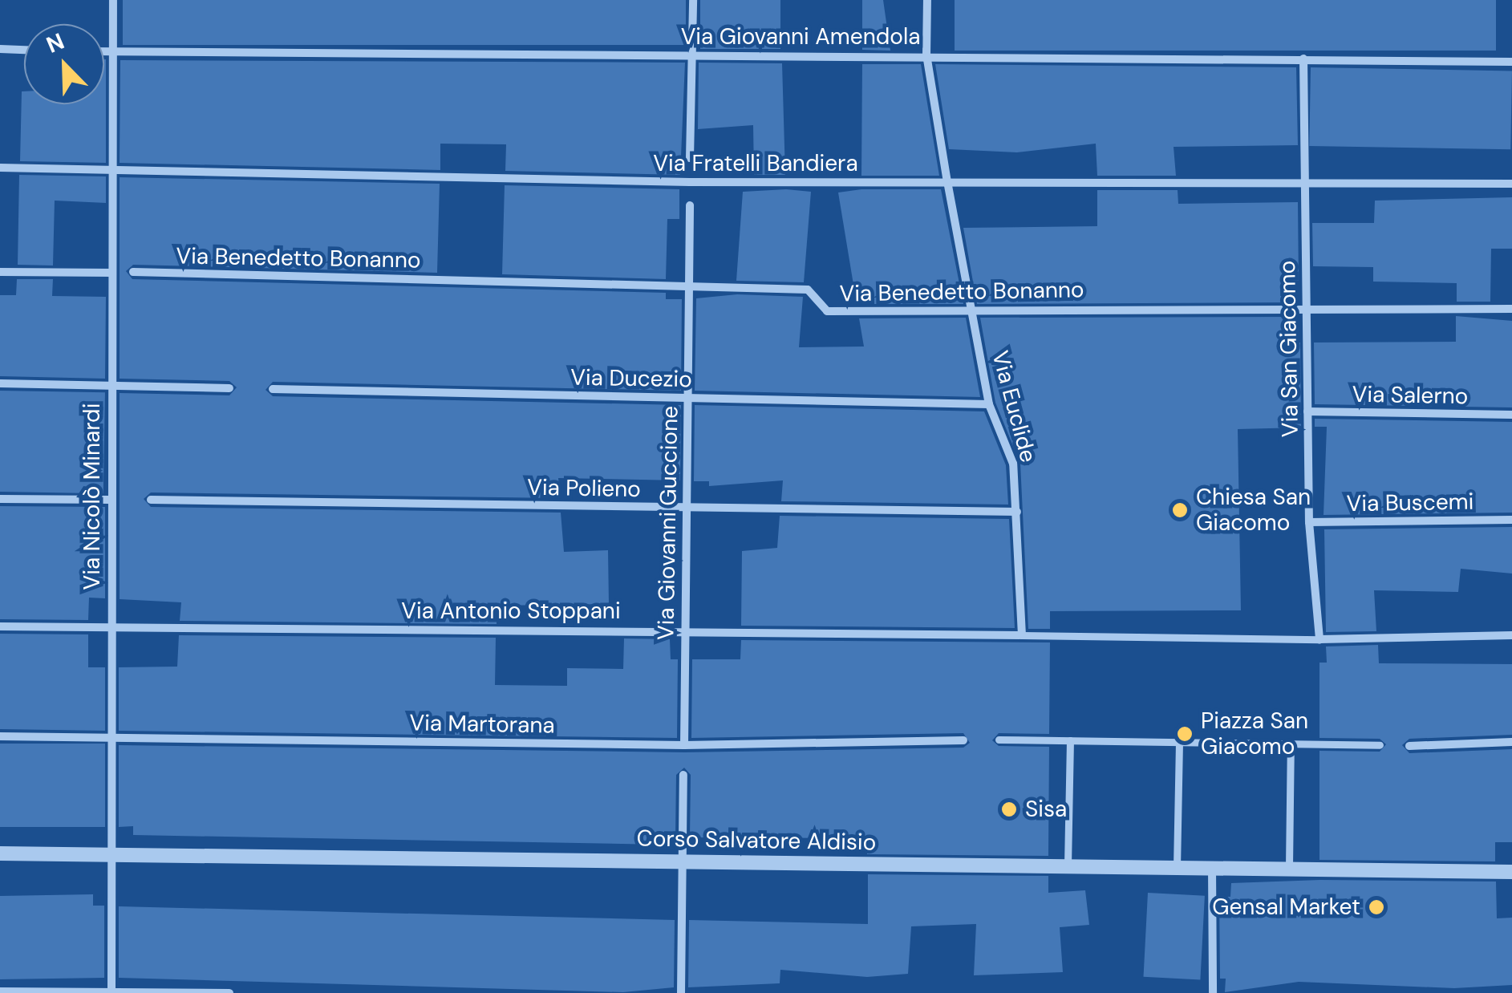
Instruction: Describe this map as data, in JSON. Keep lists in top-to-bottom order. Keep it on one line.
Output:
{"streets":{"street":["Via Giovanni Amendola","Via Fratelli Bandiera","Via Benedetto Bonanno","Via San Giacomo","Via Ducezio","Via Salerno","Via Euclide","Via Polieno","Via Nicolò Minardi","Via Buscemi","Via Giovanni Guccione","Via Antonio Stoppani","Via Martorana","Corso Salvatore Aldisio"]},"crossings":[["Via Giovanni Amendola","Via San Giacomo"],["Via Giovanni Amendola","Via Euclide"],["Via Giovanni Amendola","Via Nicolò Minardi"],["Via Fratelli Bandiera","Via San Giacomo"],["Via Fratelli Bandiera","Via Euclide"],["Via Fratelli Bandiera","Via Nicolò Minardi"],["Via Benedetto Bonanno","Via San Giacomo"],["Via Benedetto Bonanno","Via Euclide"],["Via Benedetto Bonanno","Via Giovanni Guccione"],["Via San Giacomo","Via Salerno"],["Via San Giacomo","Via Buscemi"],["Via Ducezio","Via Euclide"],["Via Ducezio","Via Giovanni Guccione"],["Via Euclide","Via Polieno"],["Via Euclide","Via Antonio Stoppani"],["Via Polieno","Via Giovanni Guccione"],["Via Nicolò Minardi","Via Antonio Stoppani"],["Via Nicolò Minardi","Via Martorana"],["Via Nicolò Minardi","Corso Salvatore Aldisio"],["Via Giovanni Guccione","Via Antonio Stoppani"],["Via Giovanni Guccione","Via Martorana"]],"places":["Chiesa San Giacomo","Piazza San Giacomo","Sisa","Gensal Market"],"north":"top left"}
